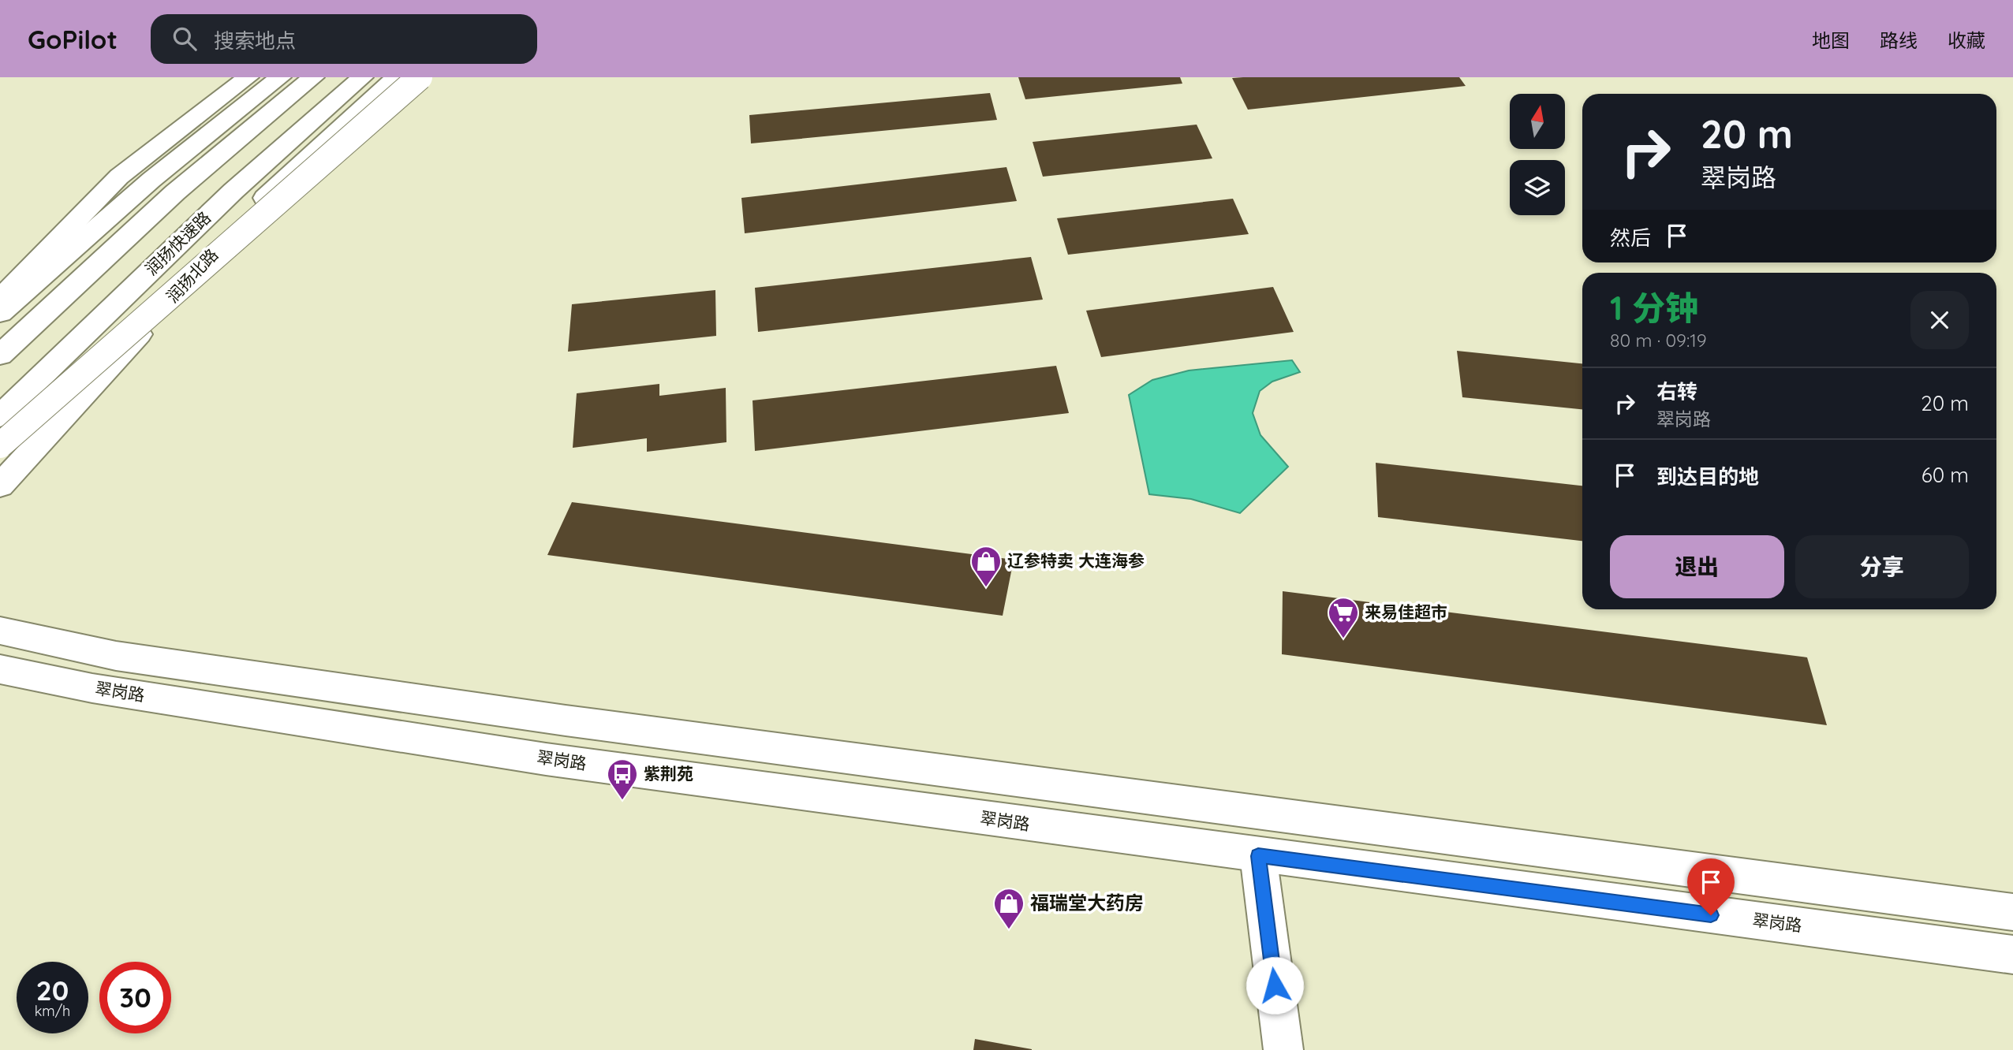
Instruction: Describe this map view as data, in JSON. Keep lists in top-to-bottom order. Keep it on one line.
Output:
{"streets":{"main road":["润扬快速路","润扬北路","翠岗路"]},"places":{"shop":["辽参特卖 大连海参","福瑞堂大药房"],"supermarket":["来易佳超市"],"bus stop":["紫荆苑"]},"north":"top","page":{"header":"GoPilot","search":"搜索地点","nav":["地图","路线","收藏"],"turn":["20 m","翠岗路"],"then":"然后","heading":["1 分钟","80 m · 09:19"],"list":[{"name":"右转","note":"翠岗路","value":"20 m"},{"name":"到达目的地","value":"60 m"}],"buttons":["退出","分享"],"speed":"20 km/h","limit":"30"}}
